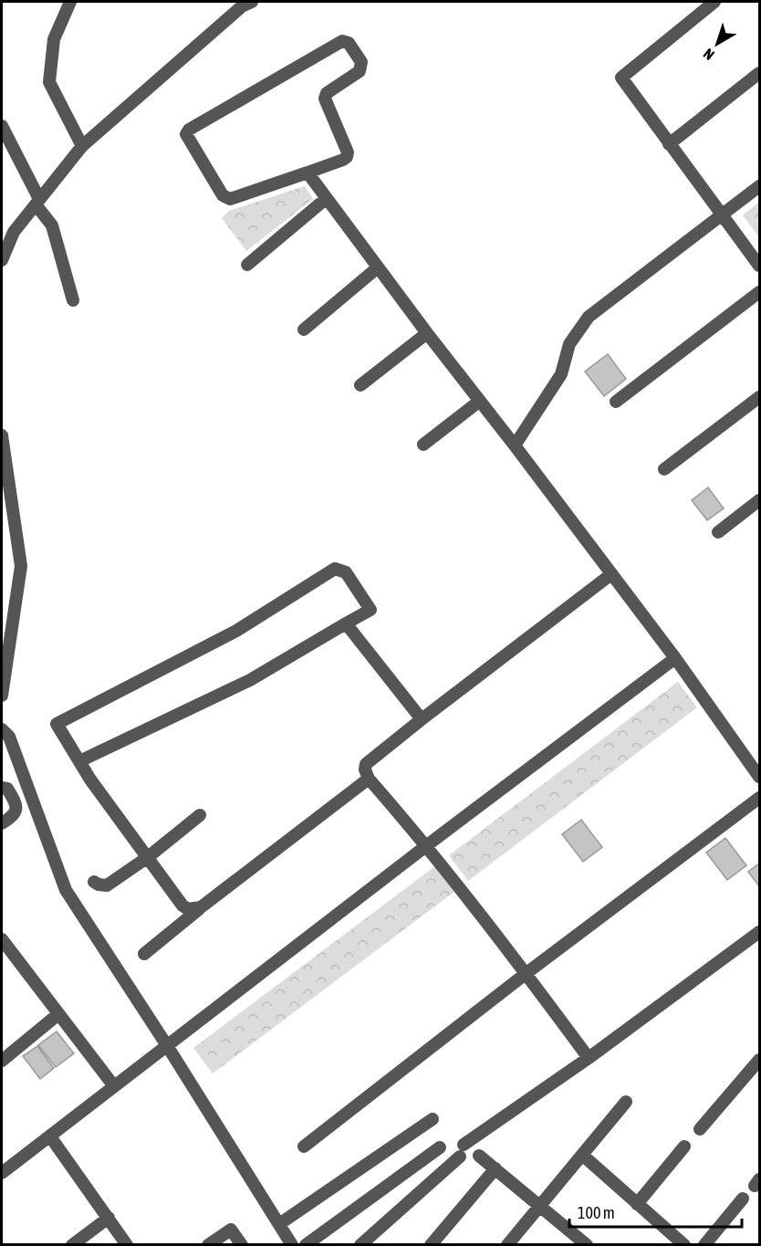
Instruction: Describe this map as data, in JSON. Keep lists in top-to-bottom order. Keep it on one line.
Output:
{"scale_bar":"100 m","north":"bottom left"}
